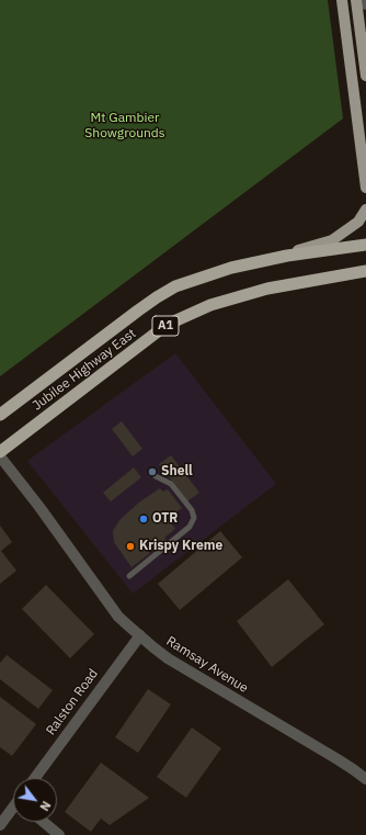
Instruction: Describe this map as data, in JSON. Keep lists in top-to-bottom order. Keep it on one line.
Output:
{"streets":{"highway":["A1","Jubilee Highway East"],"street":["Ramsay Avenue","Ralston Road"]},"crossings":[["Ramsay Avenue","Ralston Road"]],"parks":["Mt Gambier Showgrounds"],"places":["Shell","OTR","Krispy Kreme"],"north":"bottom right"}
